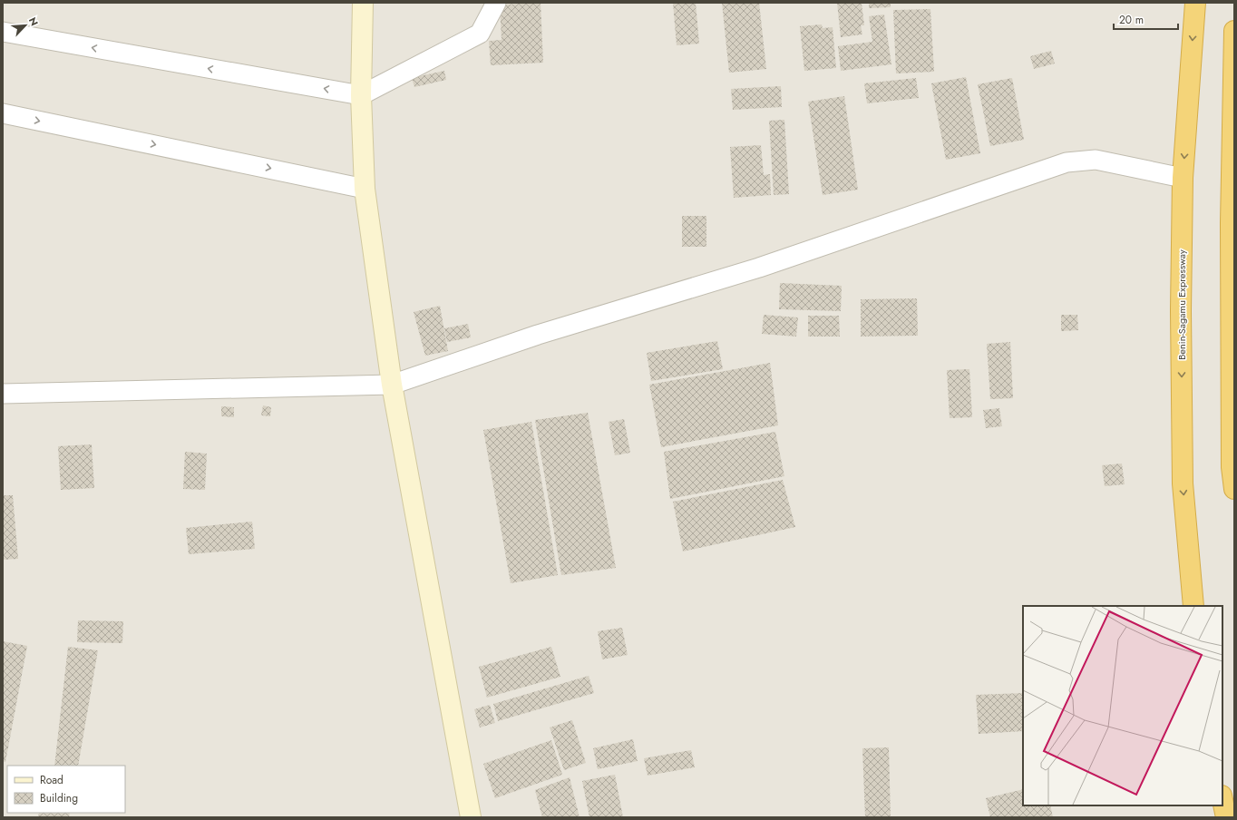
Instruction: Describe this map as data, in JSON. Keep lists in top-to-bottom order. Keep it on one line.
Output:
{"streets":{"highway":["Benin-Sagamu Expressway"]},"legend":["Road","Building"],"scale_bar":"20 m","north":"top right"}
